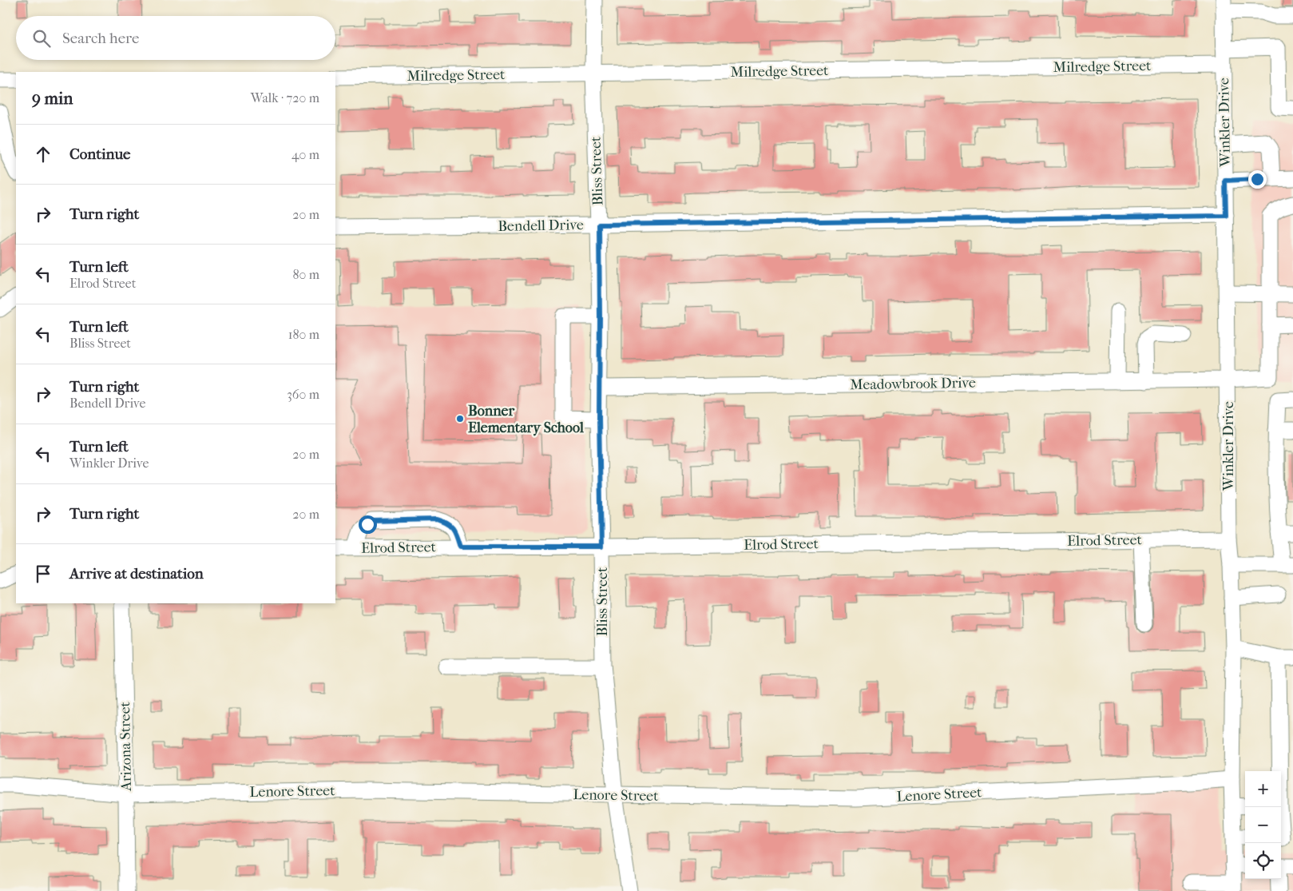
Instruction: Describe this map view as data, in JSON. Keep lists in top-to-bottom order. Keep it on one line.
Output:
{"streets":{"street":["Milredge Street","Winkler Drive","Bliss Street","Bendell Drive","Meadowbrook Drive","Elrod Street","Arizona Street","Lenore Street"]},"crossings":[["Milredge Street","Winkler Drive"],["Milredge Street","Bliss Street"],["Winkler Drive","Bendell Drive"],["Winkler Drive","Meadowbrook Drive"],["Winkler Drive","Elrod Street"],["Winkler Drive","Lenore Street"],["Bliss Street","Bendell Drive"],["Bliss Street","Meadowbrook Drive"],["Bliss Street","Elrod Street"],["Bliss Street","Lenore Street"],["Arizona Street","Lenore Street"]],"places":["Bonner Elementary School"],"page":{"search":"Search here","heading":["9 min","Walk · 720 m"],"list":[["Continue","40 m"],["Turn right","20 m"],["Turn left","Elrod Street","80 m"],["Turn left","Bliss Street","180 m"],["Turn right","Bendell Drive","360 m"],["Turn left","Winkler Drive","20 m"],["Turn right","20 m"],"Arrive at destination"],"map_buttons":["+","−"]}}
